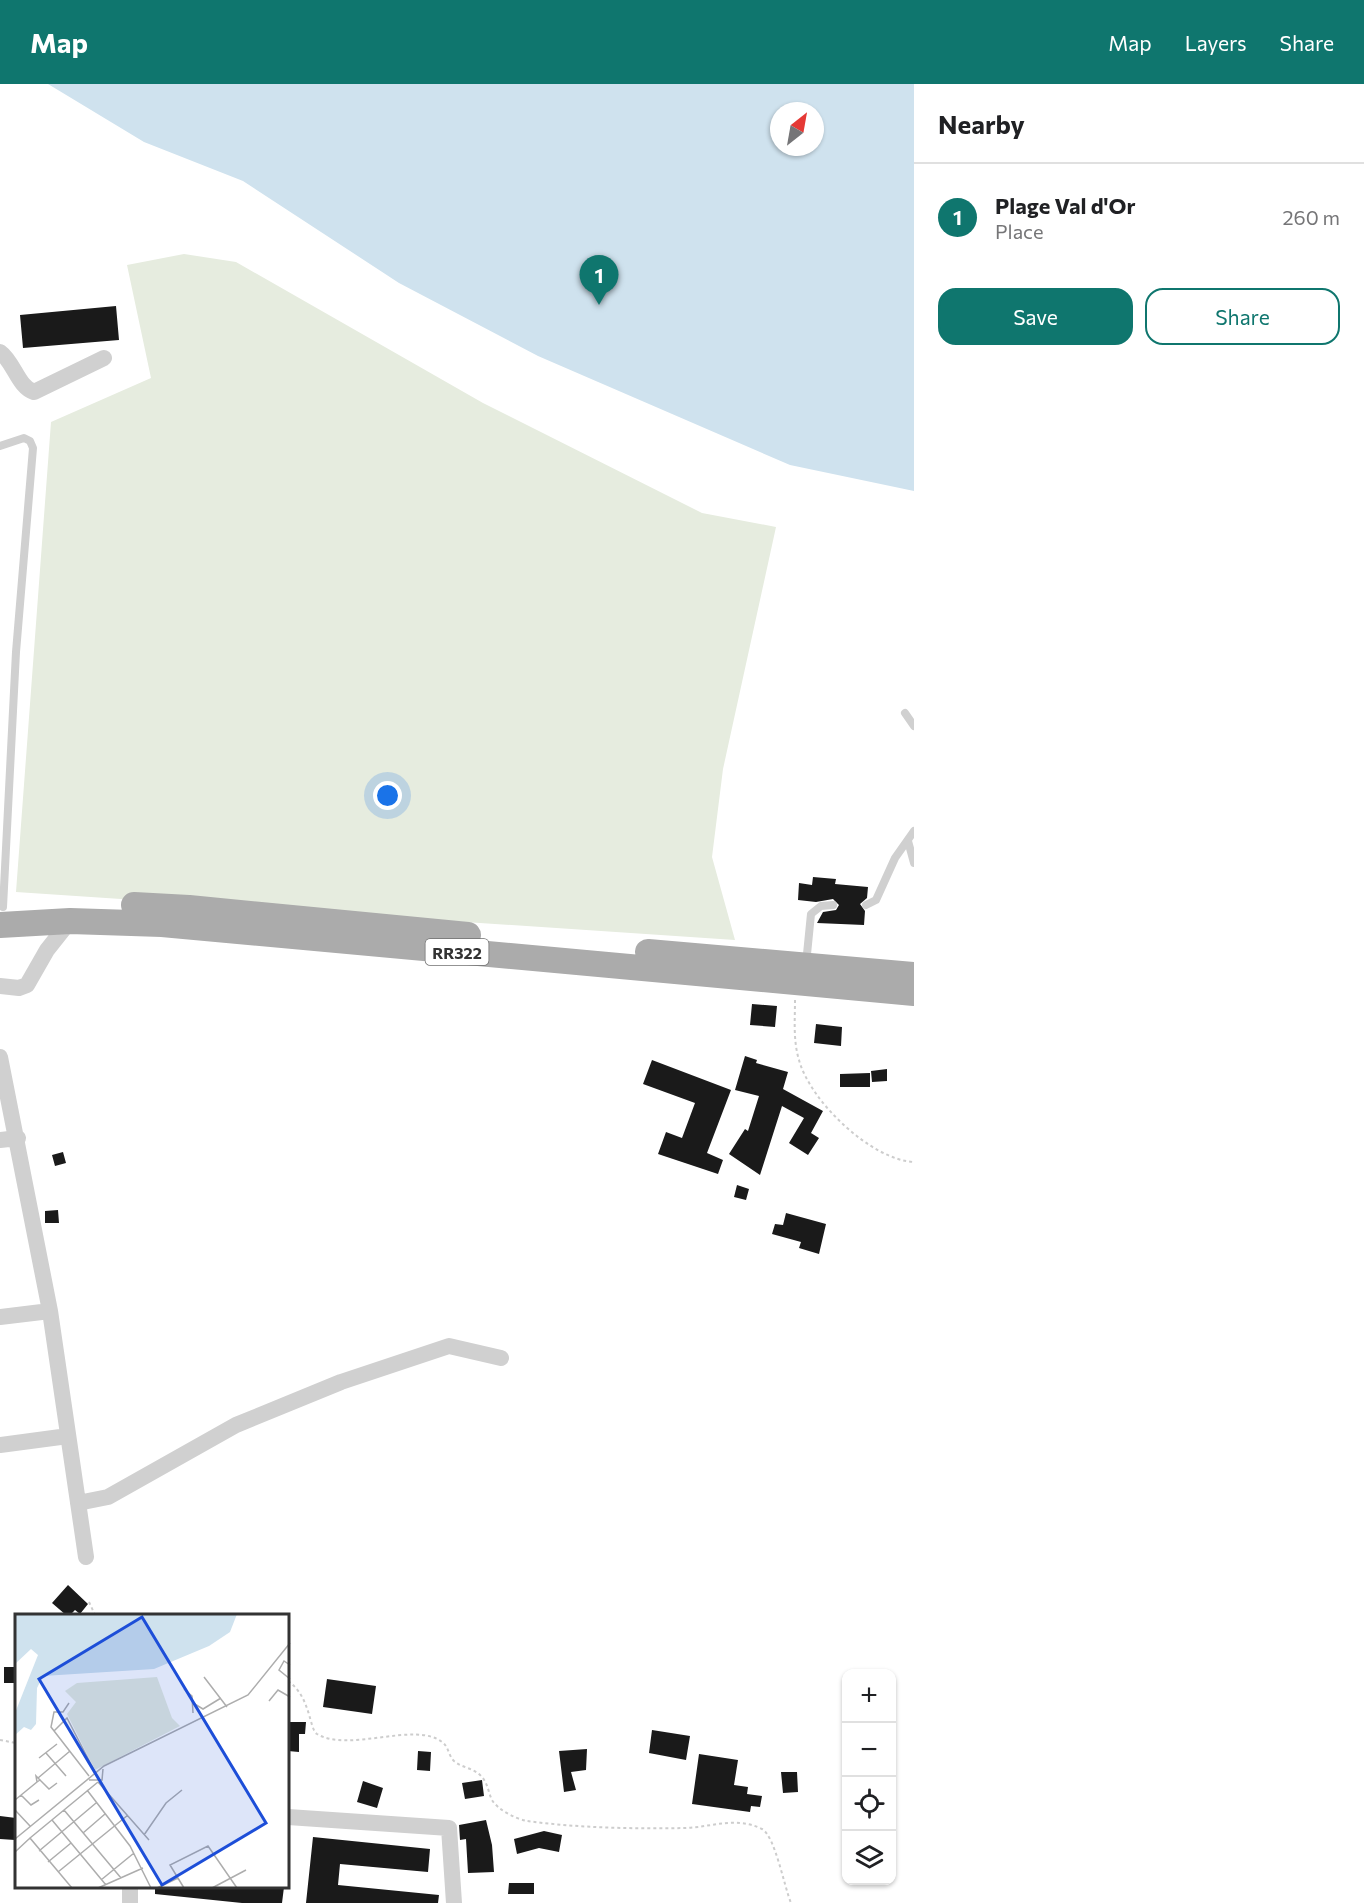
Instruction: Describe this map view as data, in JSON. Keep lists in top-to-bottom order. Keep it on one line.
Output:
{"streets":{"main road":["RR322"]},"north":"top right","page":{"header":"Map","nav":["Map","Layers","Share"],"heading":"Nearby","list":[{"mark":"1","name":"Plage Val d'Or","note":"Place","value":"260 m"}],"pins":"1","buttons":["Save","Share"],"map_buttons":["+","−"]}}
